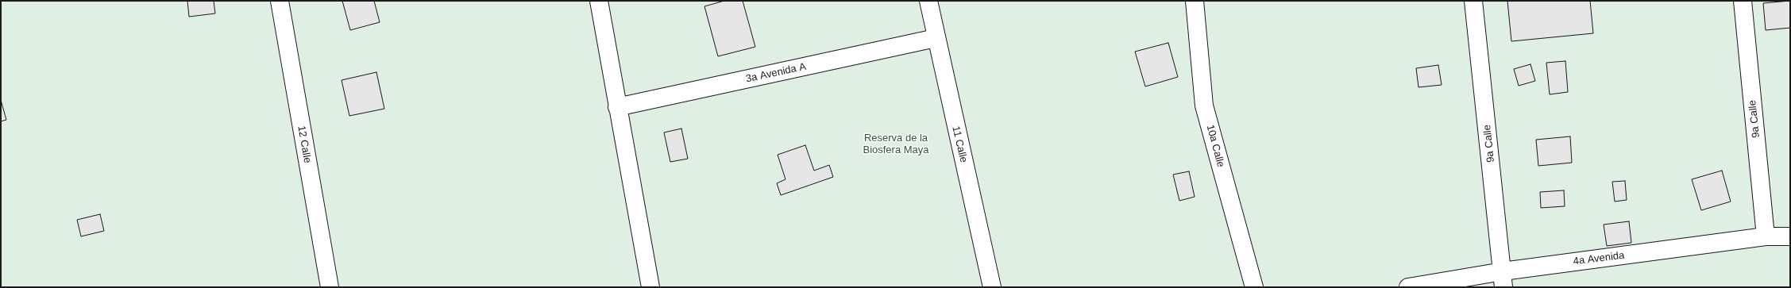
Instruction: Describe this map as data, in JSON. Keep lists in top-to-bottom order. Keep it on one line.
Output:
{"streets":{"street":["3a Avenida A","9a Calle","12 Calle","11 Calle","10a Calle","4a Avenida"]},"crossings":[["3a Avenida A","11 Calle"],["9a Calle","4a Avenida"]],"parks":["Reserva de la Biosfera Maya"]}
